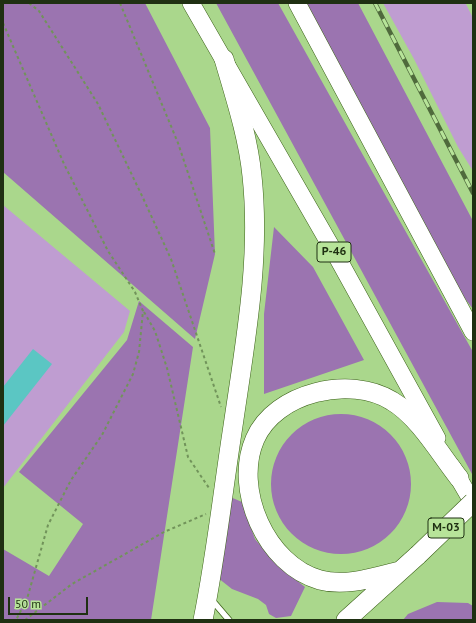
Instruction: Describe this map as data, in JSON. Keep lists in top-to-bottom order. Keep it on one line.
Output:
{"streets":{"highway":["М-03"],"main road":["Р-46"]},"crossings":[["Р-46","М-03"]],"scale_bar":"50 m"}
